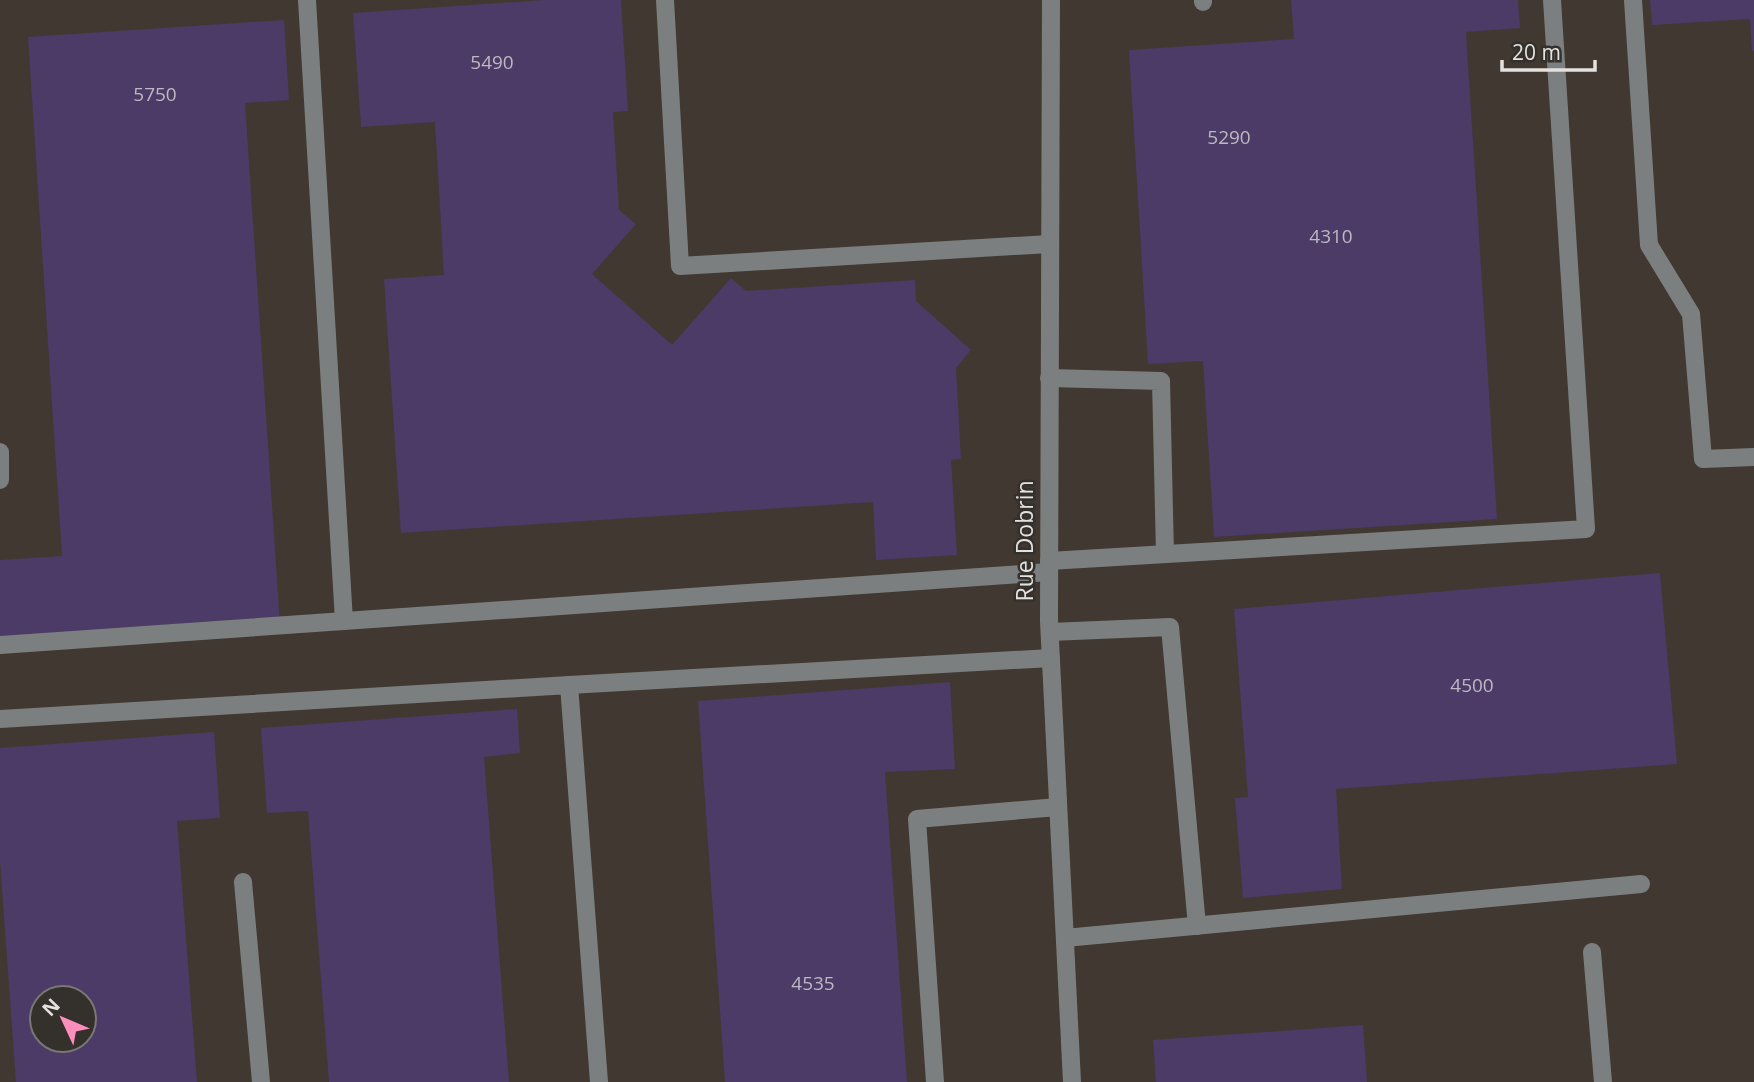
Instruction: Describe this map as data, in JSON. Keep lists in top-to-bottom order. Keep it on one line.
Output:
{"streets":{"street":["Rue Dobrin"]},"house_numbers":["5490","5750","5290","4310","4500","4535"],"scale_bar":"20 m","north":"top left"}
